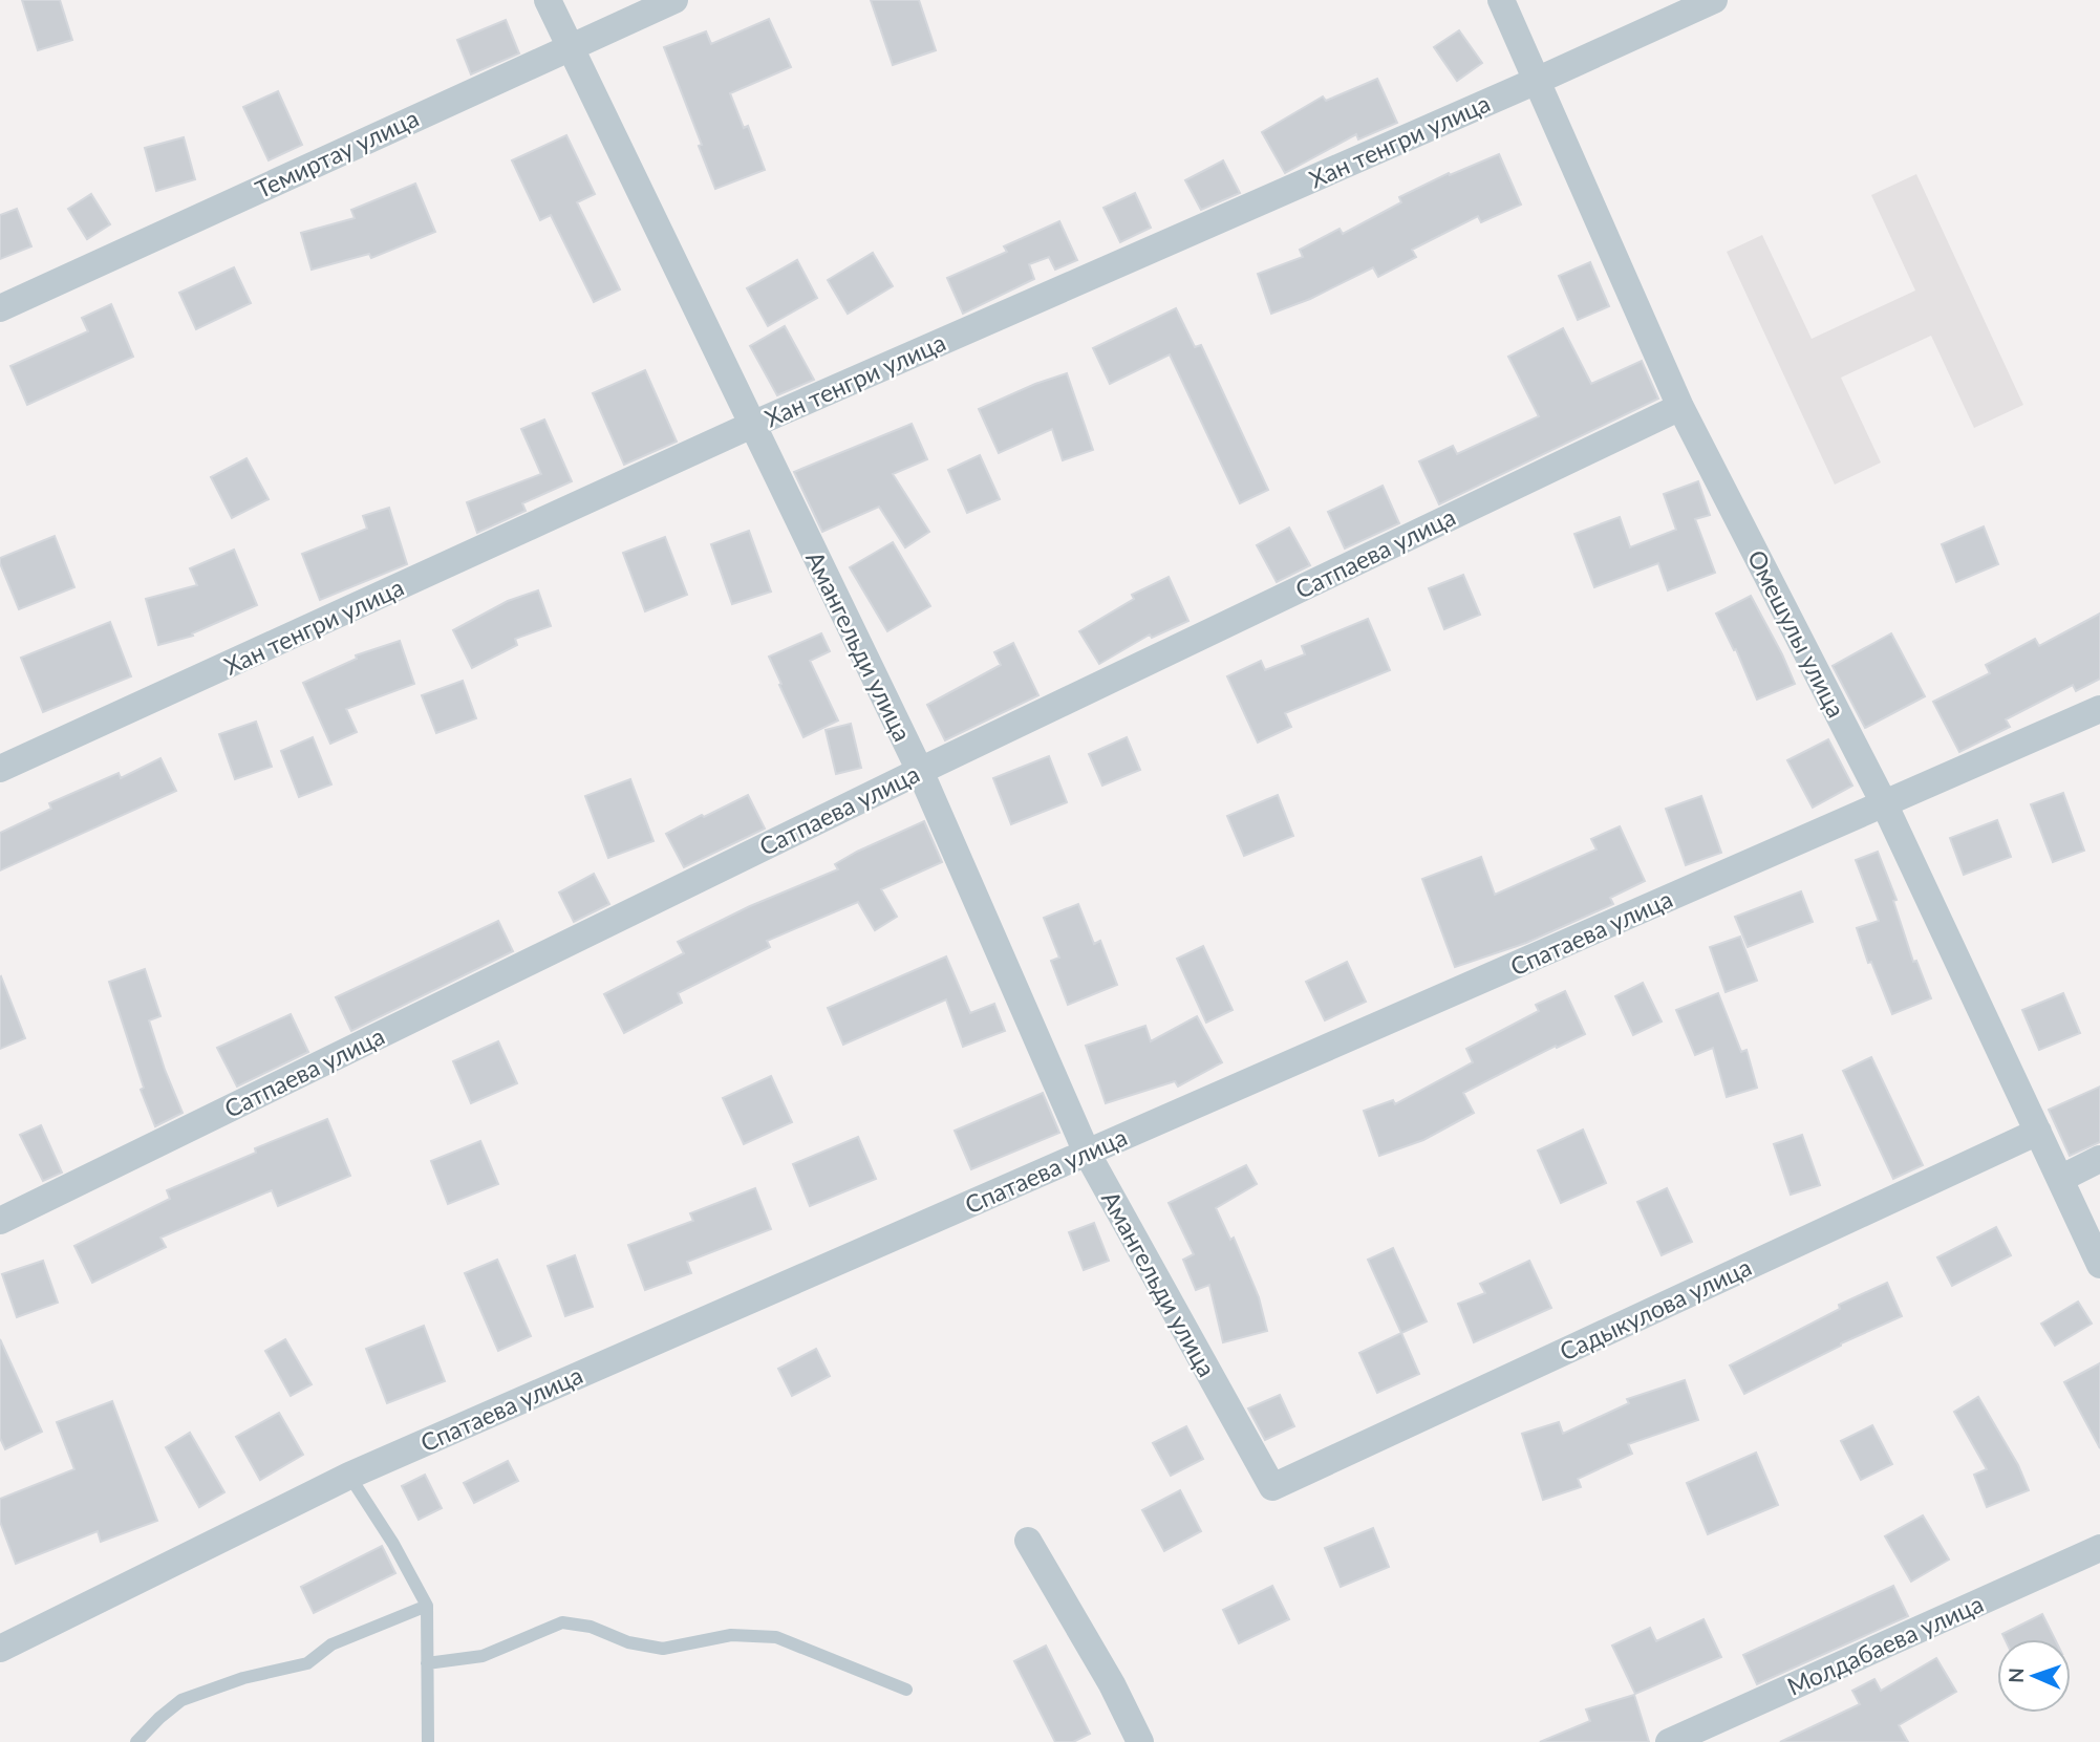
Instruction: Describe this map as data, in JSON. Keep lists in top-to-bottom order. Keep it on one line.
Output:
{"streets":{"street":["Хан тенгри улица","Темиртау улица","Сатпаева улица","Омешулы улица","Амангельди улица","Спатаева улица","Садыкулова улица","Молдабаева улица"]},"crossings":[["Хан тенгри улица","Омешулы улица"],["Хан тенгри улица","Амангельди улица"],["Темиртау улица","Амангельди улица"],["Сатпаева улица","Омешулы улица"],["Сатпаева улица","Амангельди улица"],["Омешулы улица","Спатаева улица"],["Омешулы улица","Садыкулова улица"],["Амангельди улица","Спатаева улица"],["Амангельди улица","Садыкулова улица"]],"north":"left"}
